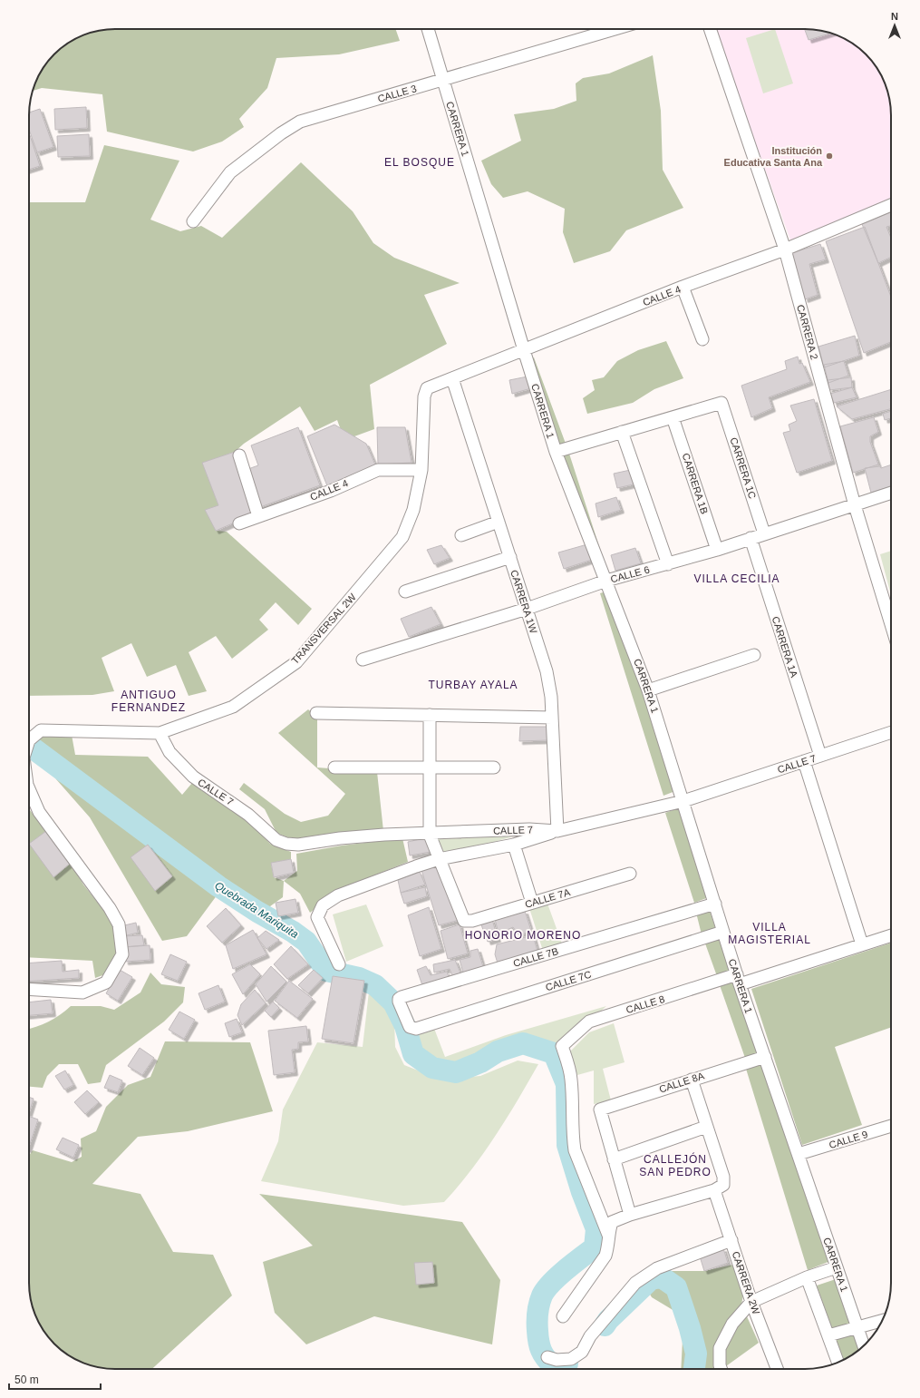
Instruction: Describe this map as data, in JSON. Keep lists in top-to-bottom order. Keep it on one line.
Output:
{"streets":{"street":["CALLE 3","CARRERA 1","CALLE 4","CARRERA 2","CARRERA 1C","CARRERA 1B","CALLE 6","CARRERA 1W","TRANSVERSAL 2W","CARRERA 1A","CALLE 7","CALLE 7A","CALLE 7B","CALLE 7C","CALLE 8","CALLE 8A","CALLE 9","CARRERA 2W"]},"crossings":[["CALLE 3","CARRERA 1"],["CARRERA 1","CALLE 4"],["CARRERA 1","CALLE 6"],["CARRERA 1","CALLE 7"],["CARRERA 1","CALLE 7B"],["CARRERA 1","CALLE 7C"],["CARRERA 1","CALLE 8"],["CARRERA 1","CALLE 8A"],["CARRERA 1","CALLE 9"],["CALLE 4","CARRERA 2"],["CALLE 4","CARRERA 1W"],["CALLE 4","TRANSVERSAL 2W"],["CARRERA 2","CALLE 6"],["CARRERA 1C","CARRERA 1B"],["CARRERA 1C","CALLE 6"],["CARRERA 1B","CALLE 6"],["CALLE 6","CARRERA 1W"],["CALLE 6","CARRERA 1A"],["CARRERA 1W","CALLE 7"],["TRANSVERSAL 2W","CALLE 7"],["CARRERA 1A","CALLE 7"],["CALLE 7B","CALLE 7C"]],"districts":["EL BOSQUE","VILLA CECILIA","TURBAY AYALA","ANTIGUO FERNANDEZ","VILLA MAGISTERIAL","HONORIO MORENO","CALLEJÓN SAN PEDRO"],"water":["Quebrada Mariquita"],"places":["Institución Educativa Santa Ana"],"scale_bar":"50 m","north":"top"}
